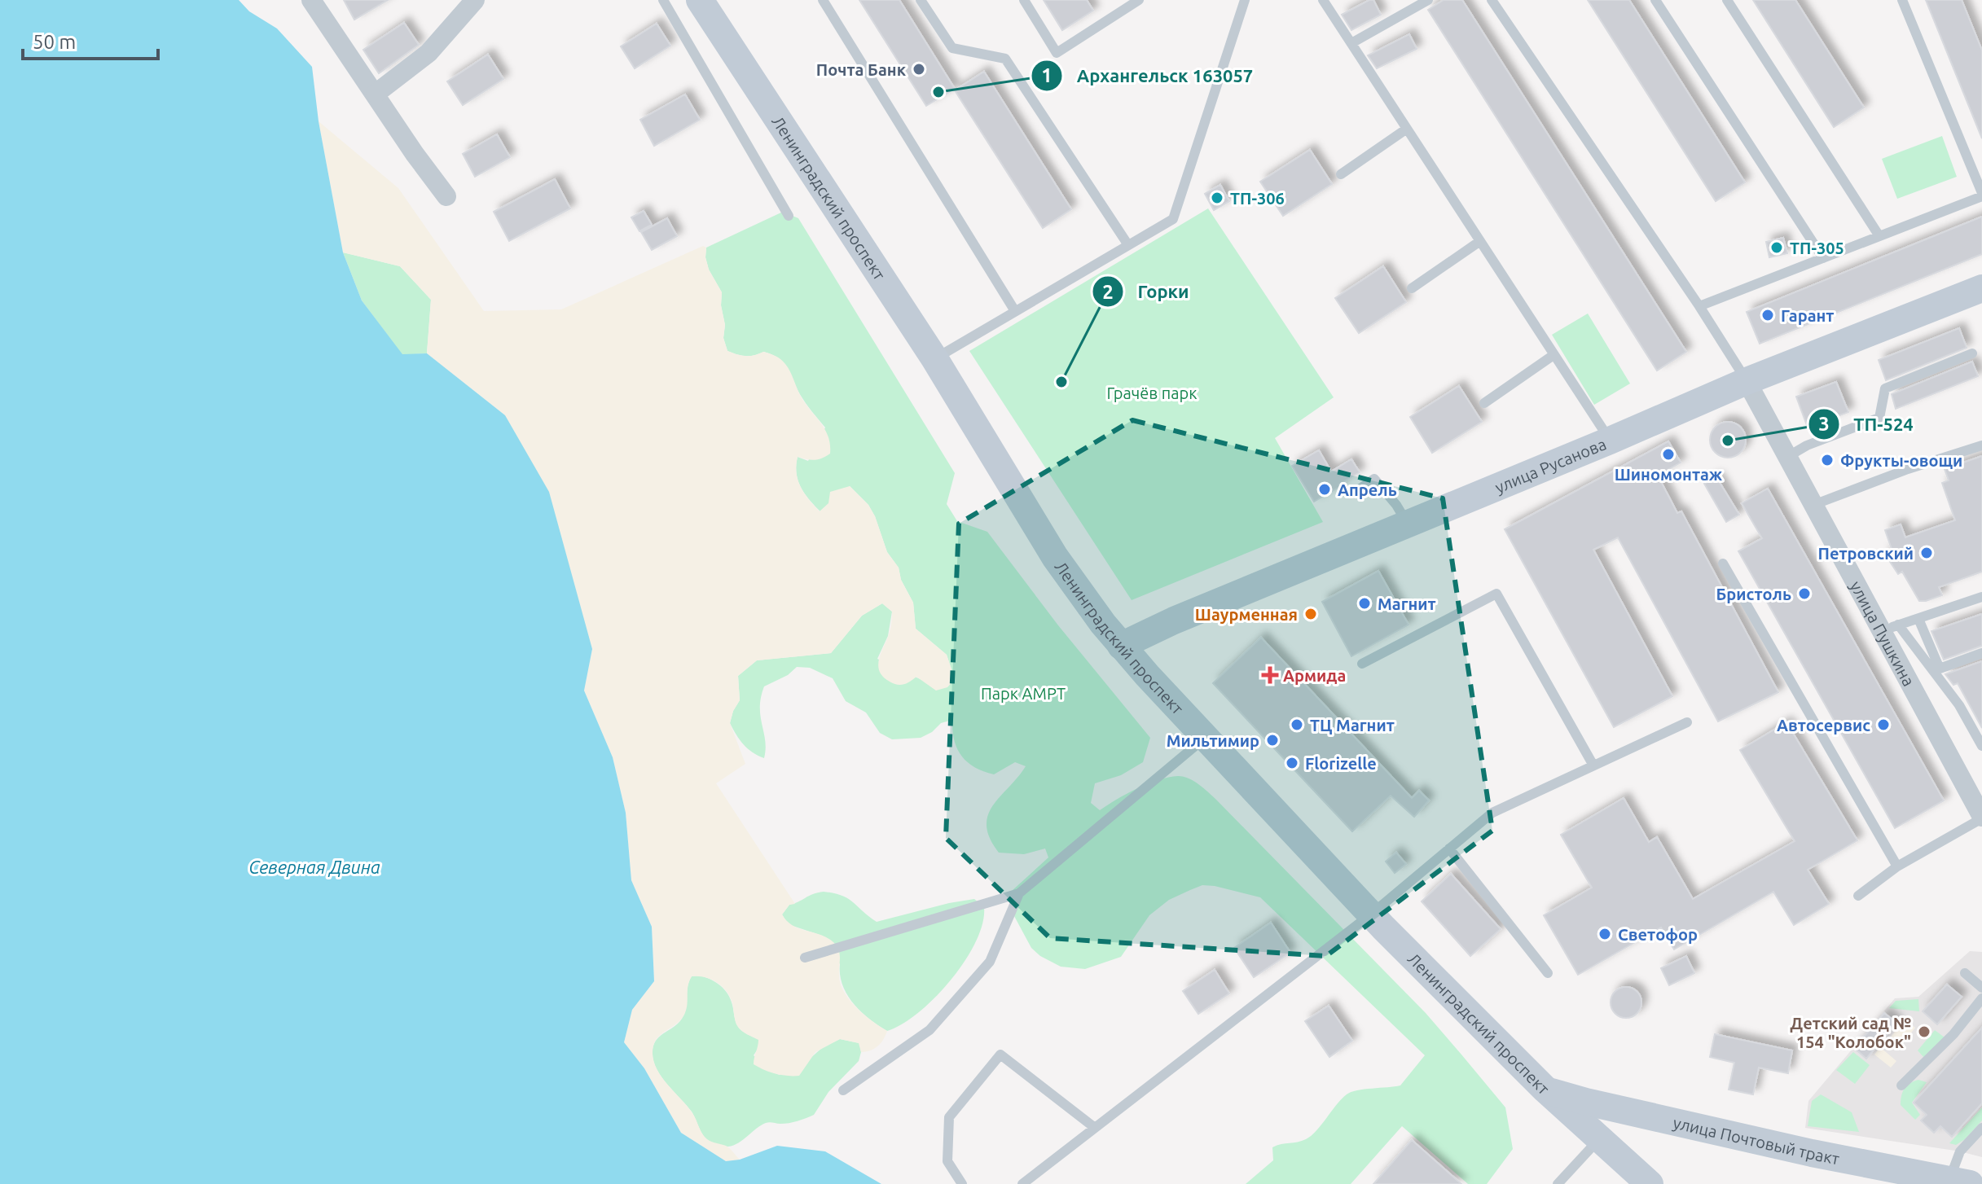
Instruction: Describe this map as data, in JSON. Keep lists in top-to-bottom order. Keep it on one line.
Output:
{"streets":{"main road":["Ленинградский проспект","улица Русанова","улица Почтовый тракт"],"street":["улица Пушкина"]},"crossings":[["Ленинградский проспект","улица Русанова"],["Ленинградский проспект","улица Почтовый тракт"],["улица Русанова","улица Пушкина"]],"water":["Северная Двина"],"parks":["Грачёв парк","Парк АМРТ"],"places":{"other":["Почта Банк","Архангельск 163057","ТП-306","ТП-305","Гарант","Горки","ТП-524","Шиномонтаж","Фрукты-овощи","Апрель","Петровский","Бристоль","Магнит","Шаурменная","ТЦ Магнит","Автосервис","Мильтимир","Florizelle","Светофор","Детский сад № 154 \"Колобок\""],"health":["Армида"]},"scale_bar":"50 m"}
